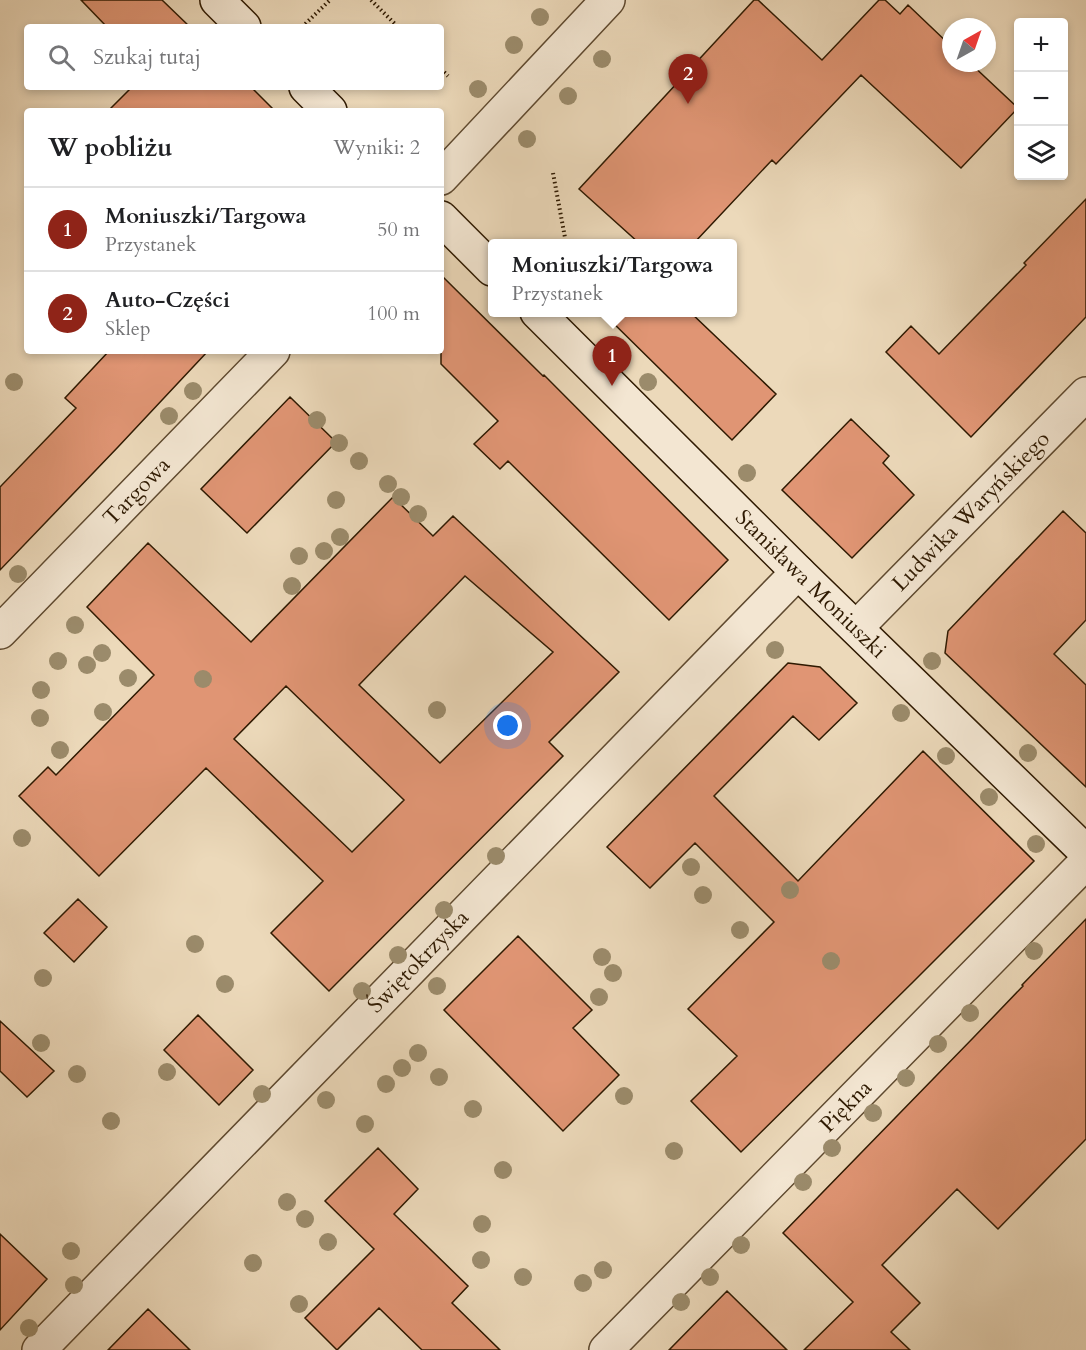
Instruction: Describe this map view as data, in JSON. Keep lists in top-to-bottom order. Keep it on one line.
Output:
{"streets":{"street":["Targowa","Ludwika Waryńskiego","Stanisława Moniuszki","Świętokrzyska","Piękna"]},"crossings":[["Ludwika Waryńskiego","Stanisława Moniuszki"],["Stanisława Moniuszki","Świętokrzyska"]],"north":"top right","page":{"map_buttons":["+","−"],"search":"Szukaj tutaj","pins":["2","1"],"heading":["W pobliżu","Wyniki: 2"],"list":[{"mark":"1","name":"Moniuszki/Targowa","note":"Przystanek","value":"50 m"},{"mark":"2","name":"Auto-Części","note":"Sklep","value":"100 m"}],"popup":["Moniuszki/Targowa","Przystanek"]}}
